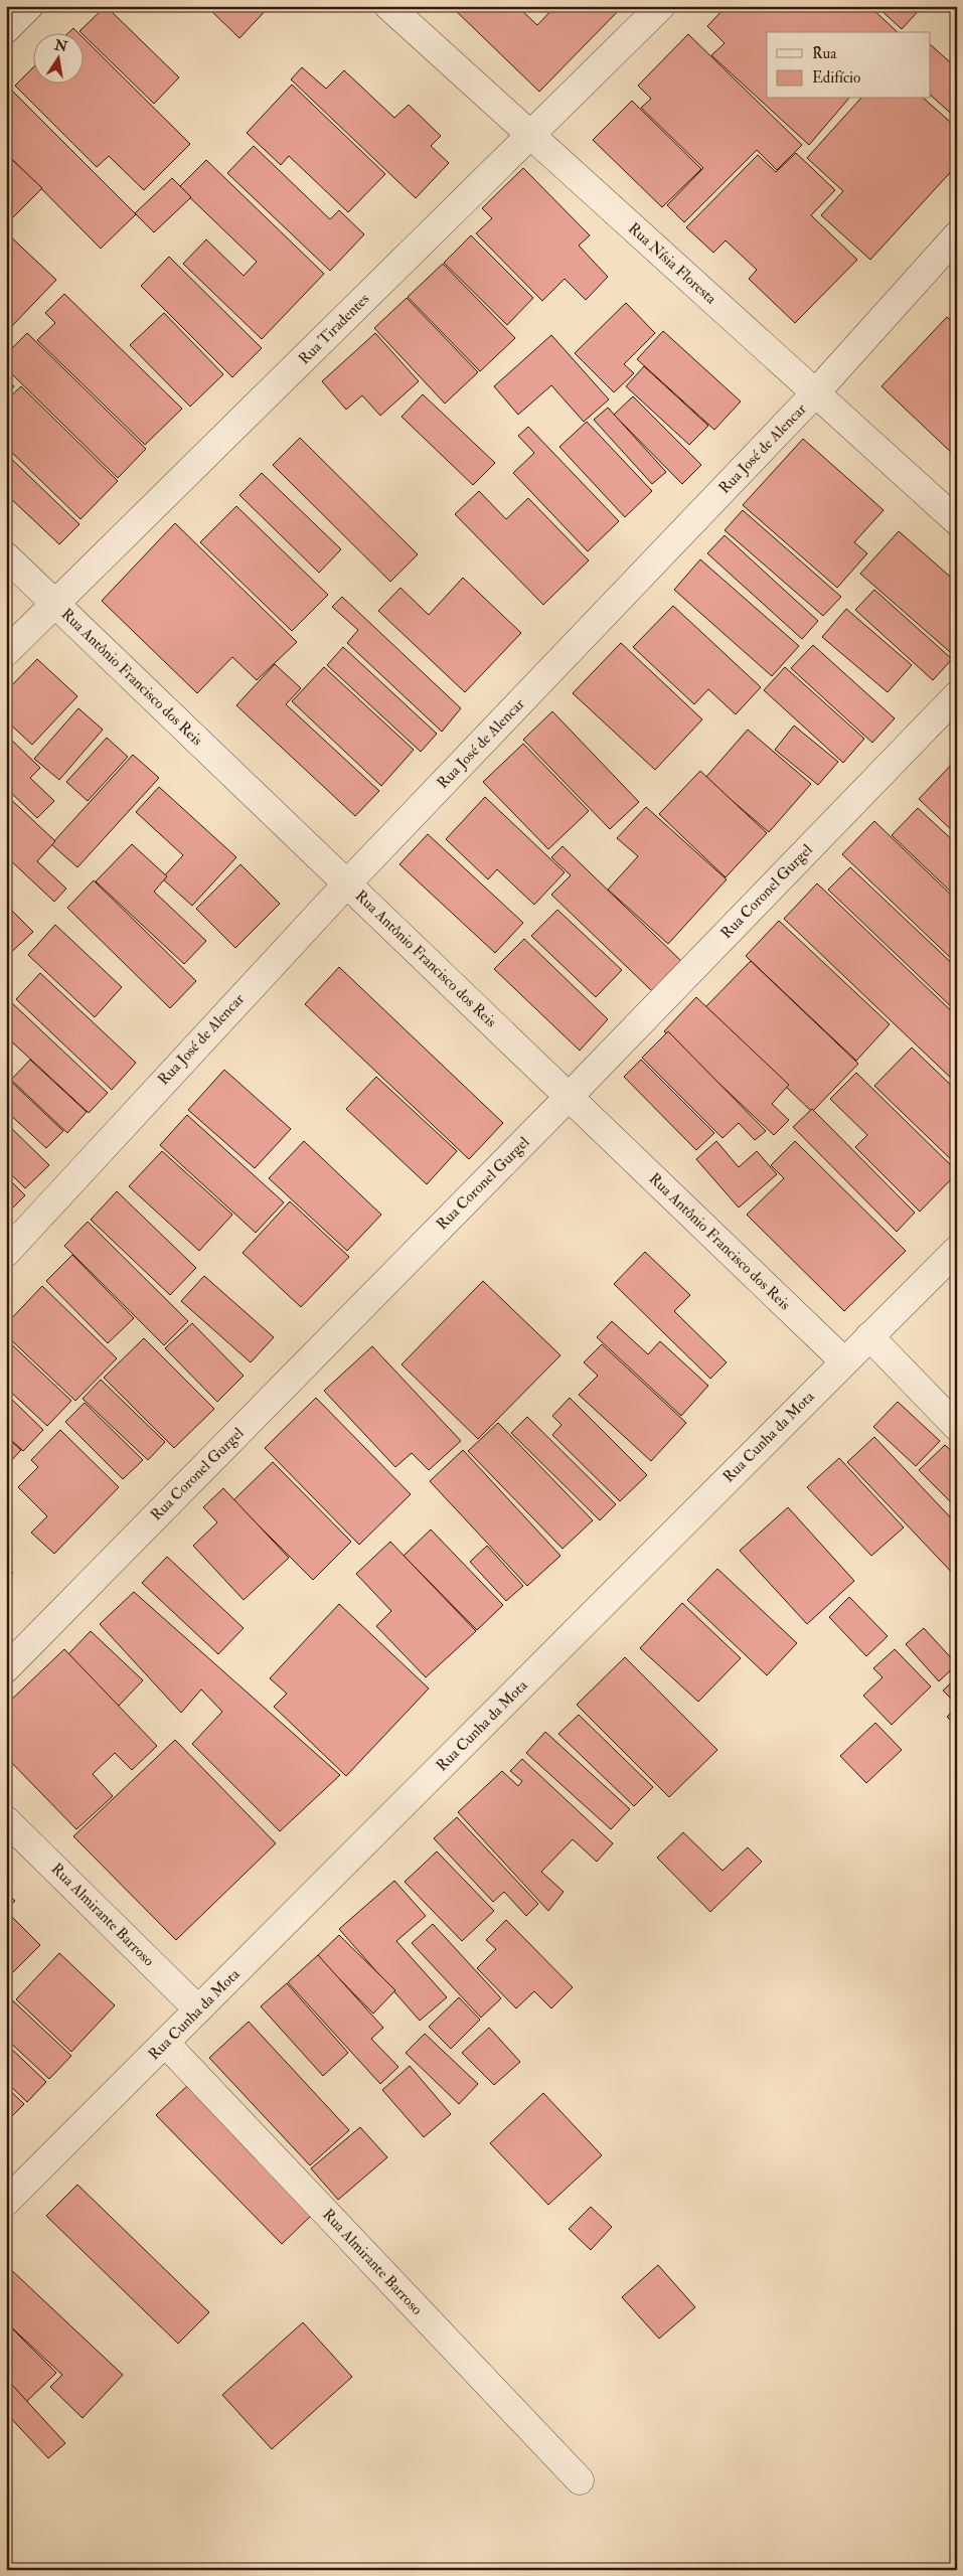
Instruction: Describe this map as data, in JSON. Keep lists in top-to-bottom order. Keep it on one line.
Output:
{"streets":{"street":["Rua Nísia Floresta","Rua Tiradentes","Rua José de Alencar","Rua Antônio Francisco dos Reis","Rua Coronel Gurgel","Rua Cunha da Mota","Rua Almirante Barroso"]},"crossings":[["Rua Nísia Floresta","Rua Tiradentes"],["Rua Nísia Floresta","Rua José de Alencar"],["Rua Tiradentes","Rua Antônio Francisco dos Reis"],["Rua José de Alencar","Rua Antônio Francisco dos Reis"],["Rua Antônio Francisco dos Reis","Rua Coronel Gurgel"],["Rua Antônio Francisco dos Reis","Rua Cunha da Mota"],["Rua Cunha da Mota","Rua Almirante Barroso"]],"legend":["Rua","Edifício"],"north":"top"}
